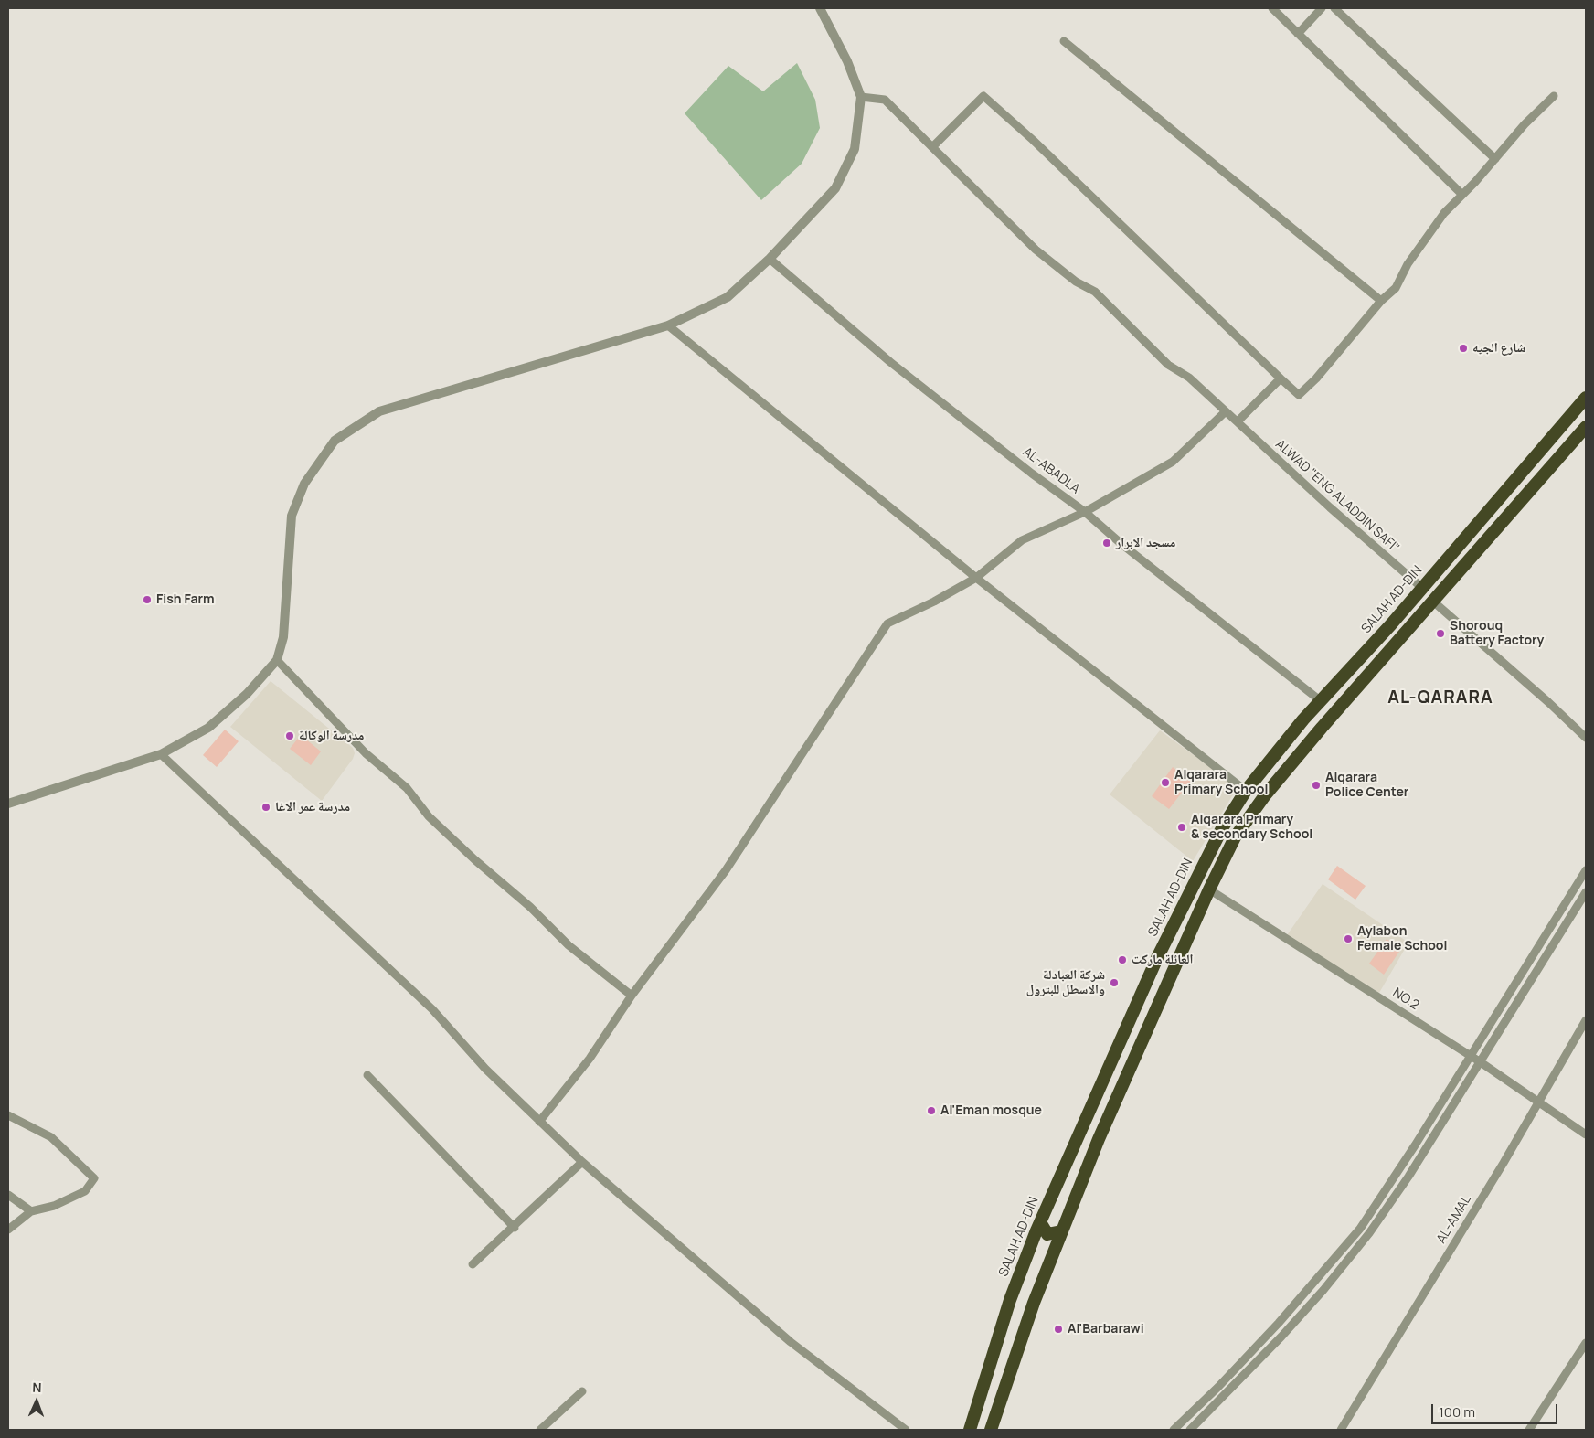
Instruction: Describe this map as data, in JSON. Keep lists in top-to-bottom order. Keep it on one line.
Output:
{"streets":{"highway":["SALAH AD-DIN"],"street":["AL-ABADLA","ALWAD \"ENG ALADDIN SAFI\"","NO.2","AL-AMAL"]},"crossings":[["AL-ABADLA","SALAH AD-DIN"],["ALWAD \"ENG ALADDIN SAFI\"","SALAH AD-DIN"],["NO.2","AL-AMAL"]],"districts":["AL-QARARA"],"places":["شارع الجيه","مسجد الابرار","Fish Farm","Shorouq Battery Factory","مدرسة الوكالة","Alqarara Primary School","Alqarara Police Center","مدرسة عمر الاغا","Alqarara Primary & secondary School","Aylabon Female School","العائلة ماركت","شركة العبادلة والاسطل للبترول","Al'Eman mosque","Al'Barbarawi"],"scale_bar":"100 m","north":"top"}
